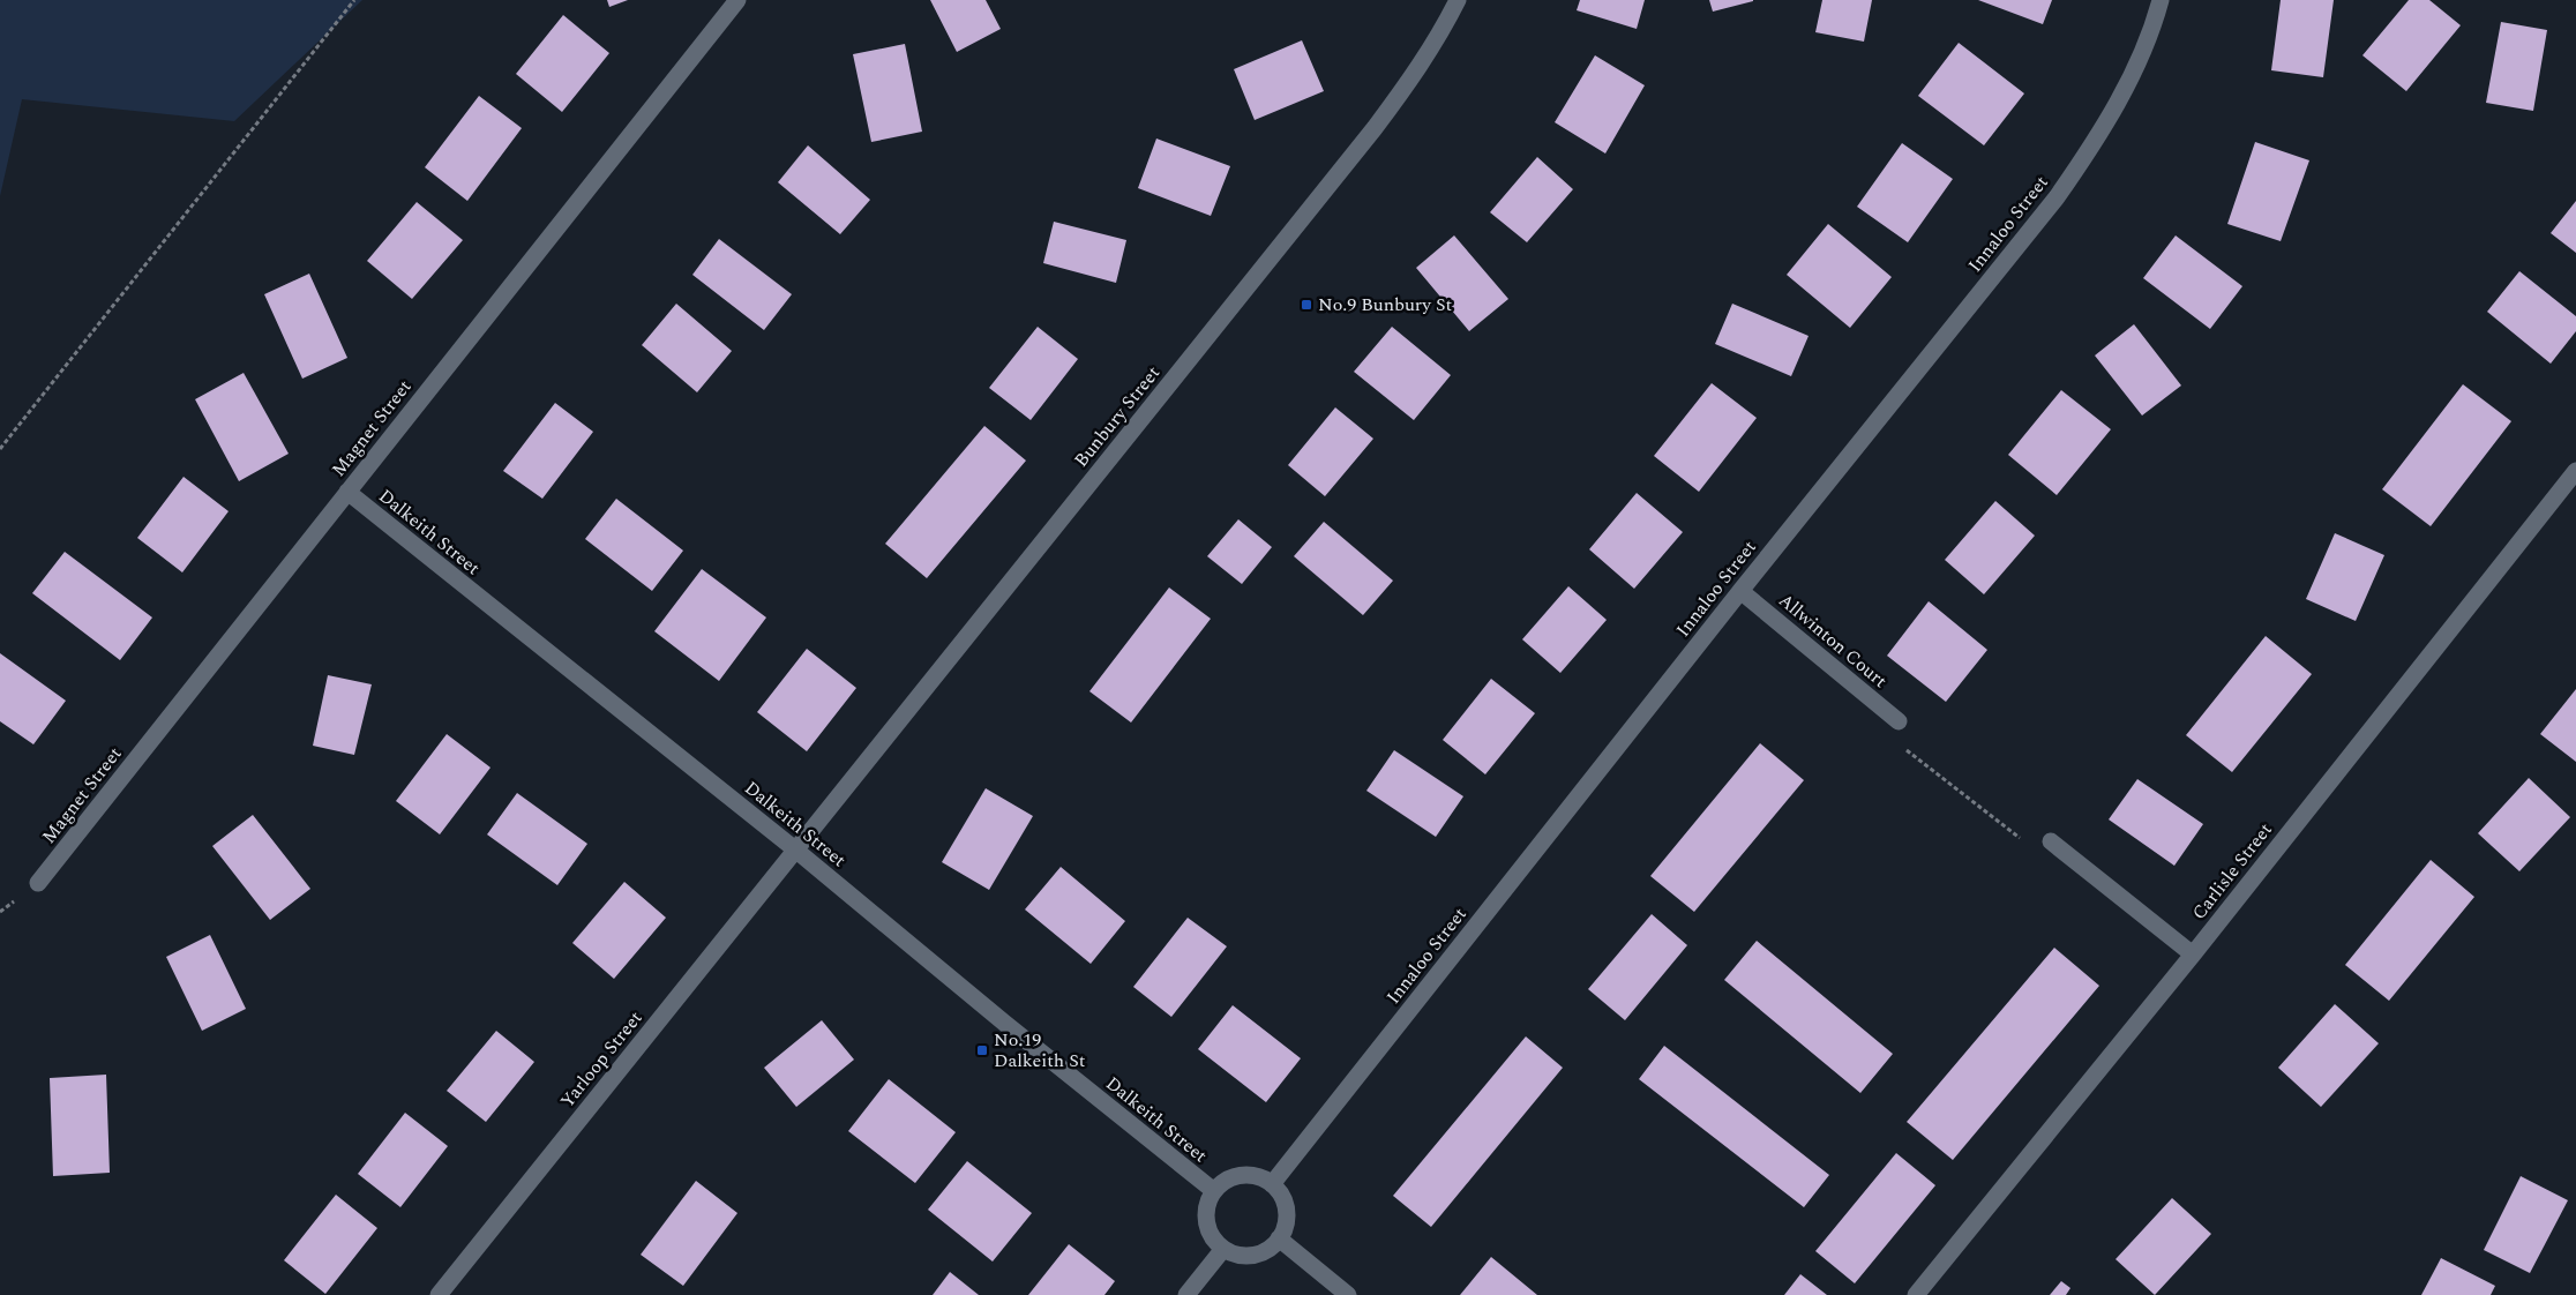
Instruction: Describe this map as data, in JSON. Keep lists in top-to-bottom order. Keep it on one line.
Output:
{"streets":{"street":["Innaloo Street","Bunbury Street","Magnet Street","Dalkeith Street","Allwinton Court","Carlisle Street","Yarloop Street"]},"crossings":[["Innaloo Street","Dalkeith Street"],["Innaloo Street","Allwinton Court"],["Bunbury Street","Dalkeith Street"],["Bunbury Street","Yarloop Street"],["Magnet Street","Dalkeith Street"],["Dalkeith Street","Yarloop Street"]],"places":{"transit":["No.9 Bunbury St","No.19 Dalkeith St"]}}
